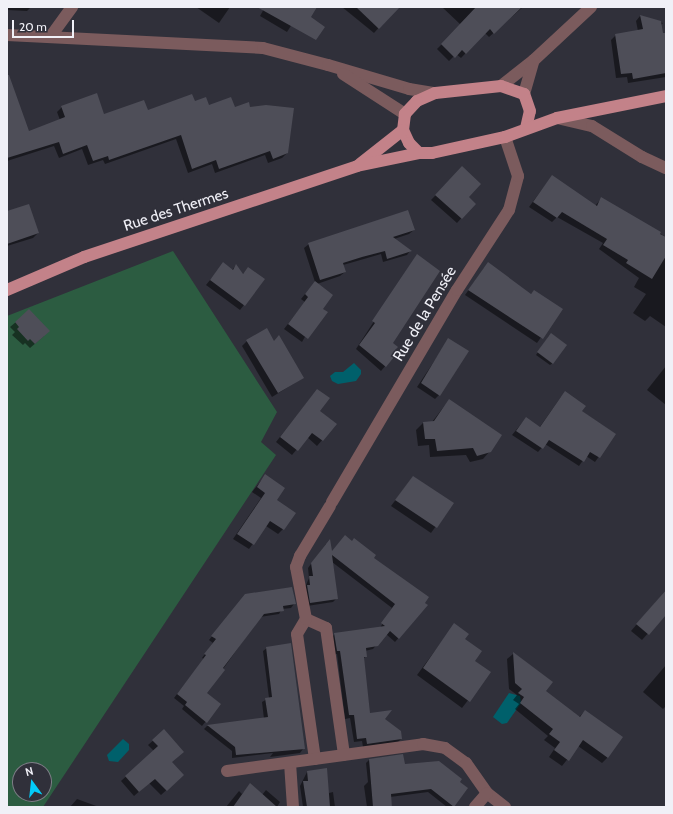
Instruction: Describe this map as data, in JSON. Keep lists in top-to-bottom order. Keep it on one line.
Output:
{"streets":{"main road":["Rue des Thermes"],"street":["Rue de la Pensée"]},"crossings":[["Rue des Thermes","Rue de la Pensée"]],"scale_bar":"20 m","north":"top"}
